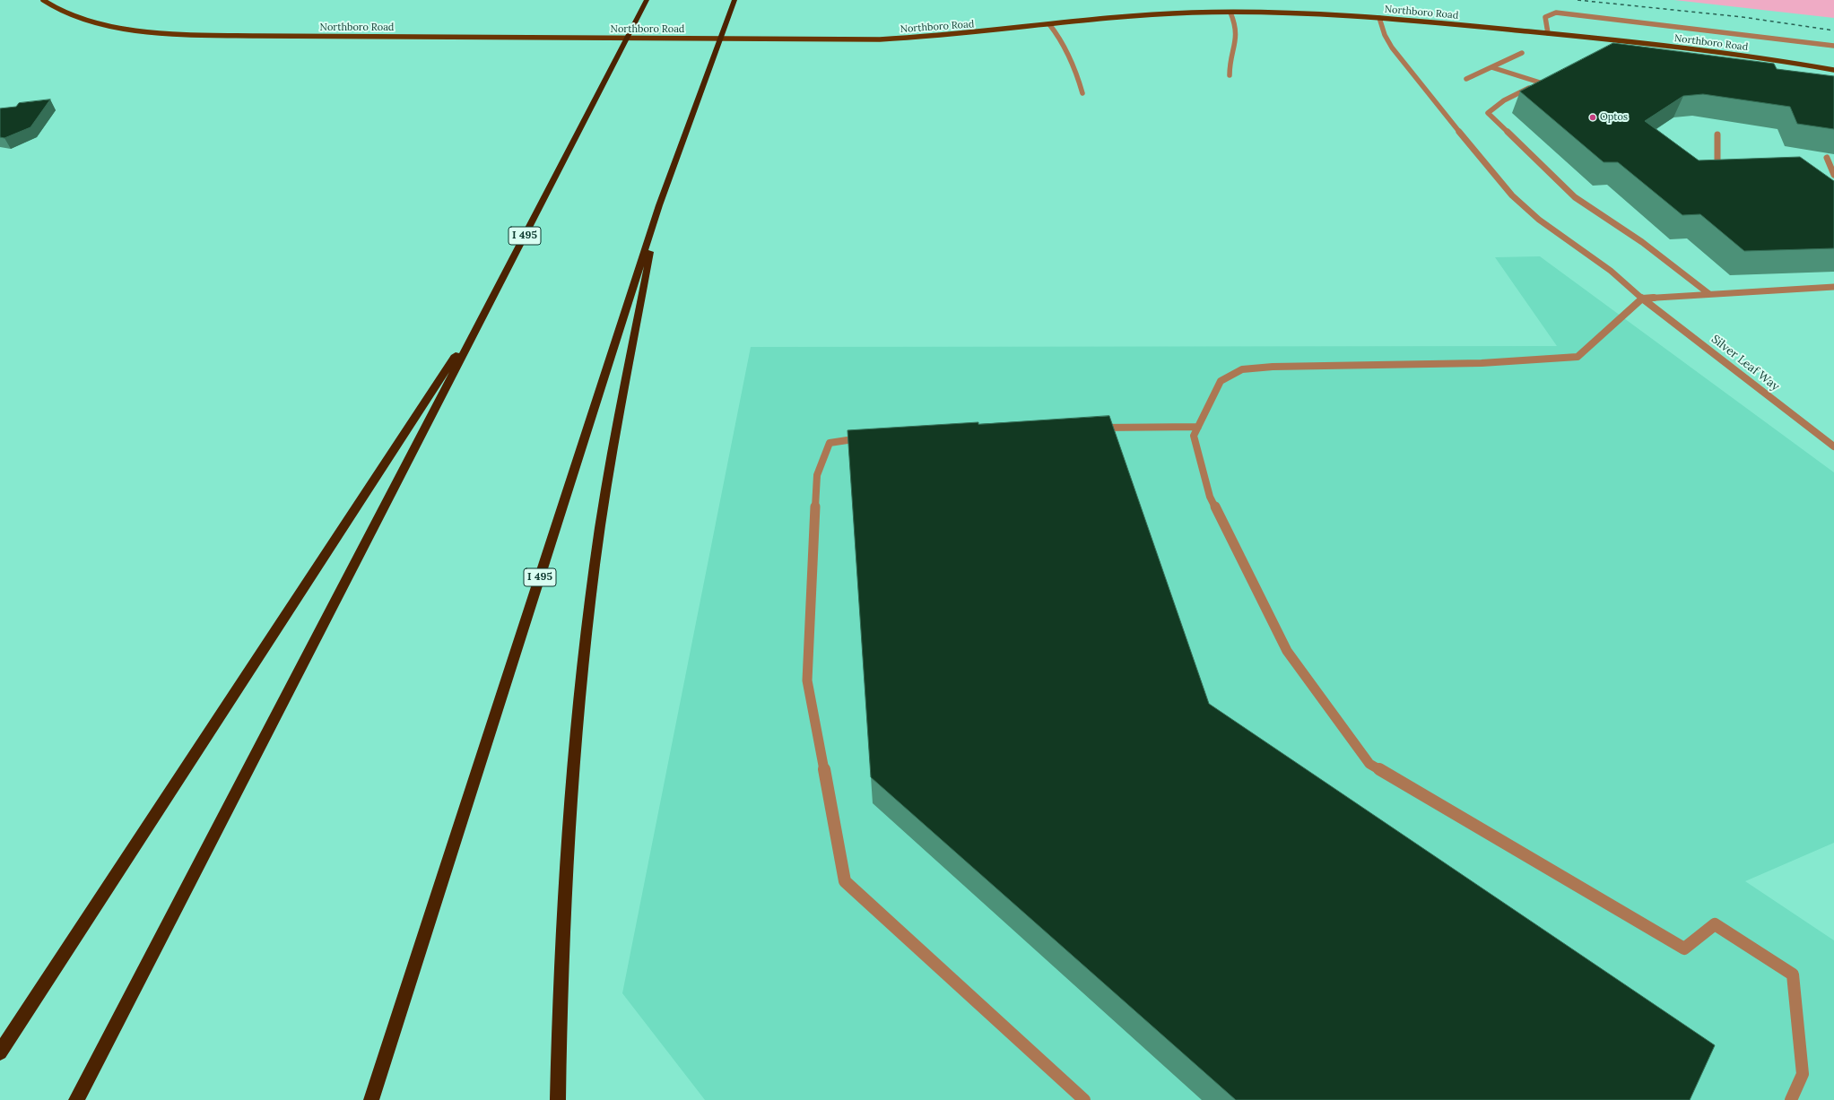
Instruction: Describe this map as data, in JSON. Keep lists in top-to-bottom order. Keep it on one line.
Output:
{"streets":{"highway":["I 495"],"main road":["Northboro Road"],"lane":["Silver Leaf Way"]},"crossings":[["Northboro Road","Silver Leaf Way"]],"places":["Optos"]}
